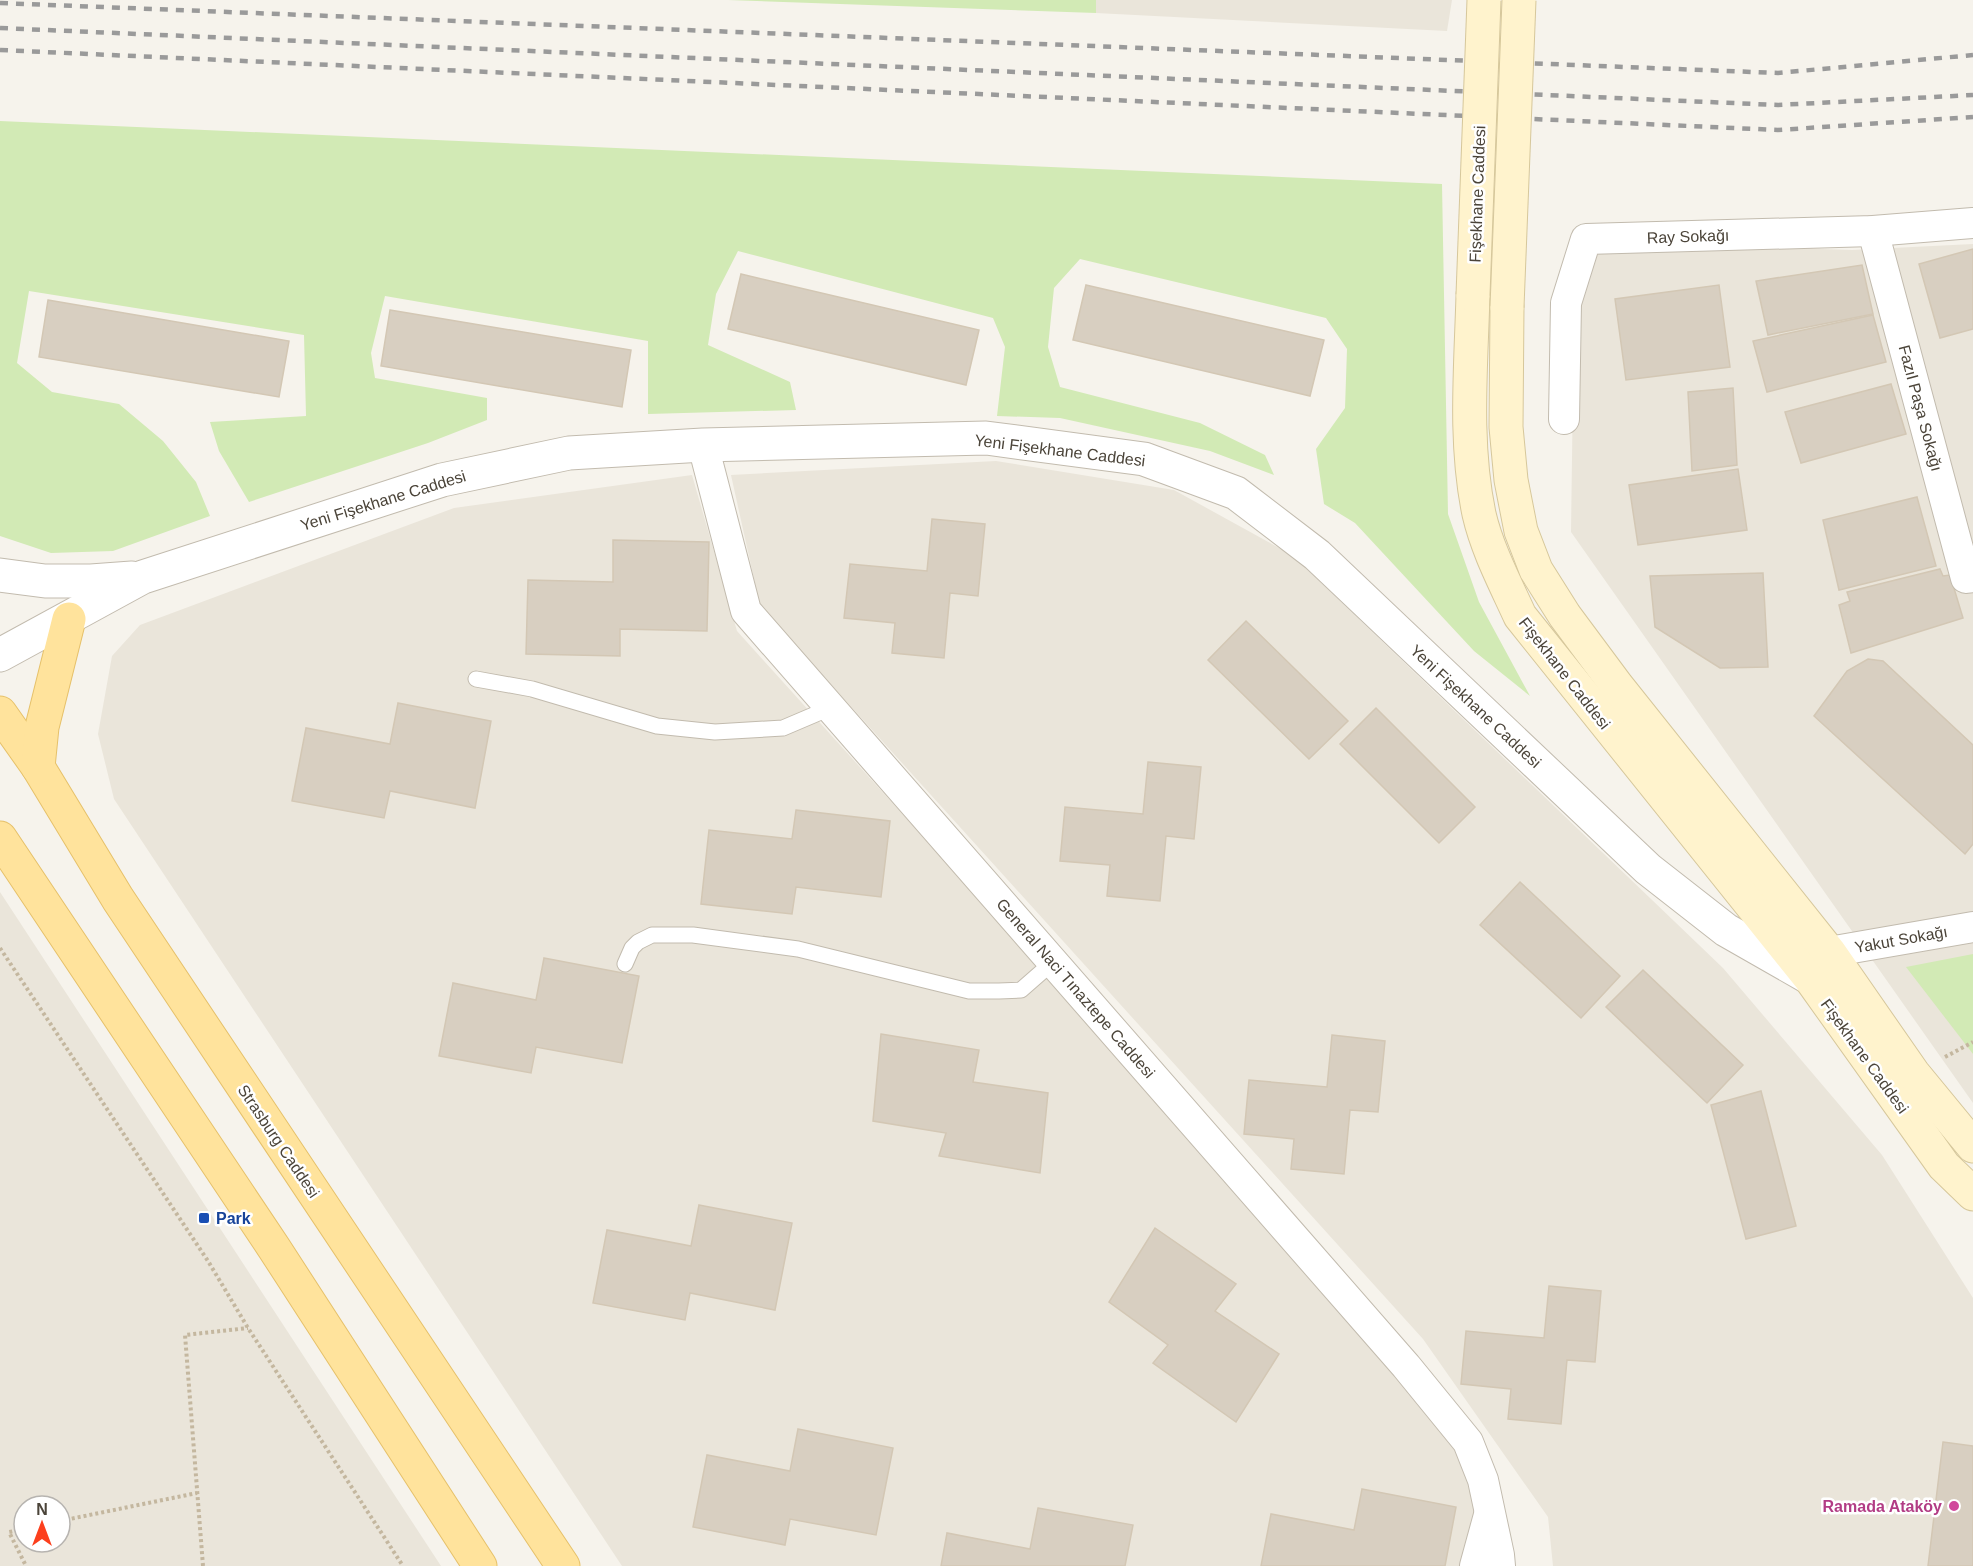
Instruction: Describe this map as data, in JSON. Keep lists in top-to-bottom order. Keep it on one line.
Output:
{"streets":{"main road":["Fişekhane Caddesi","Strasburg Caddesi"],"street":["Ray Sokağı","Fazıl Paşa Sokağı","Yeni Fişekhane Caddesi","Yakut Sokağı","General Naci Tınaztepe Caddesi"]},"crossings":[["Fişekhane Caddesi","Yeni Fişekhane Caddesi"],["Fişekhane Caddesi","Yakut Sokağı"],["Ray Sokağı","Fazıl Paşa Sokağı"],["Yeni Fişekhane Caddesi","General Naci Tınaztepe Caddesi"]],"places":{"transit":["Park"],"other":["Ramada Ataköy"]},"north":"top"}
